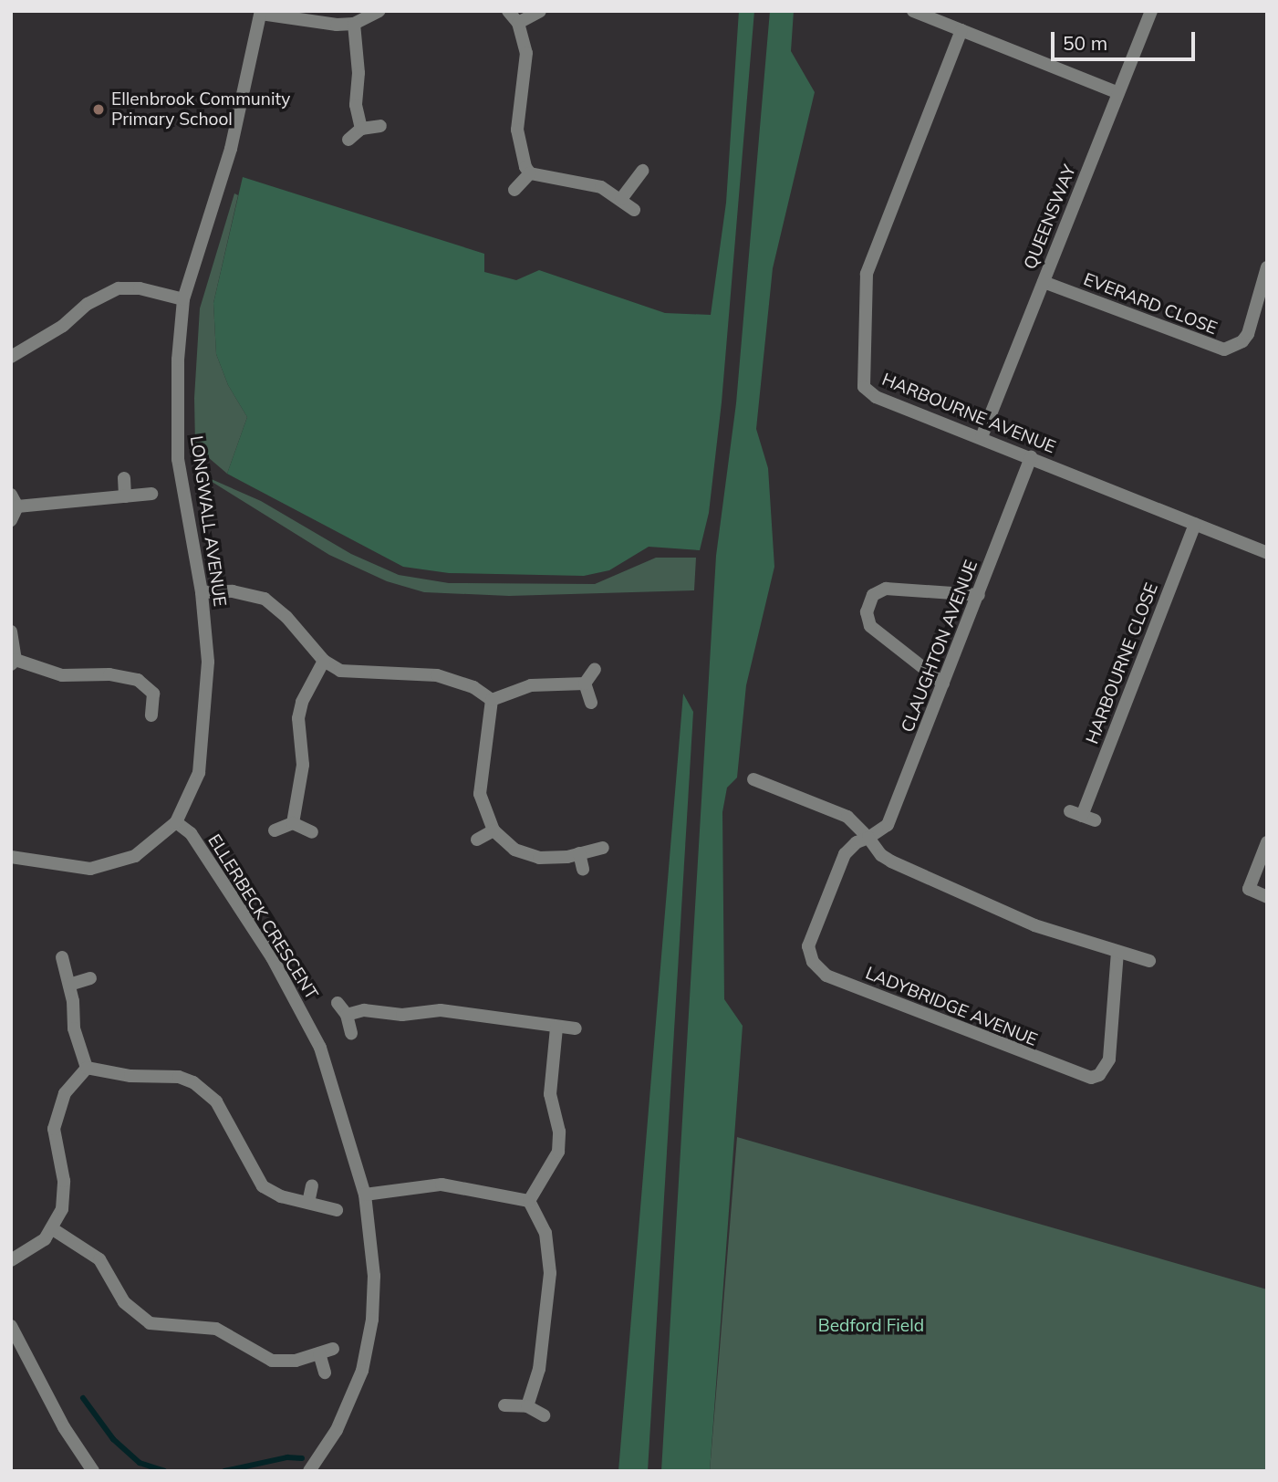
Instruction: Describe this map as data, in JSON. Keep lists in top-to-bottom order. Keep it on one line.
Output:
{"streets":{"street":["QUEENSWAY","EVERARD CLOSE","HARBOURNE AVENUE","LONGWALL AVENUE","CLAUGHTON AVENUE","HARBOURNE CLOSE","ELLERBECK CRESCENT","LADYBRIDGE AVENUE"]},"crossings":[["QUEENSWAY","EVERARD CLOSE"],["QUEENSWAY","HARBOURNE AVENUE"],["HARBOURNE AVENUE","CLAUGHTON AVENUE"],["HARBOURNE AVENUE","HARBOURNE CLOSE"],["LONGWALL AVENUE","ELLERBECK CRESCENT"],["CLAUGHTON AVENUE","LADYBRIDGE AVENUE"]],"parks":["Bedford Field"],"places":["Ellenbrook Community Primary School"],"scale_bar":"50 m"}
